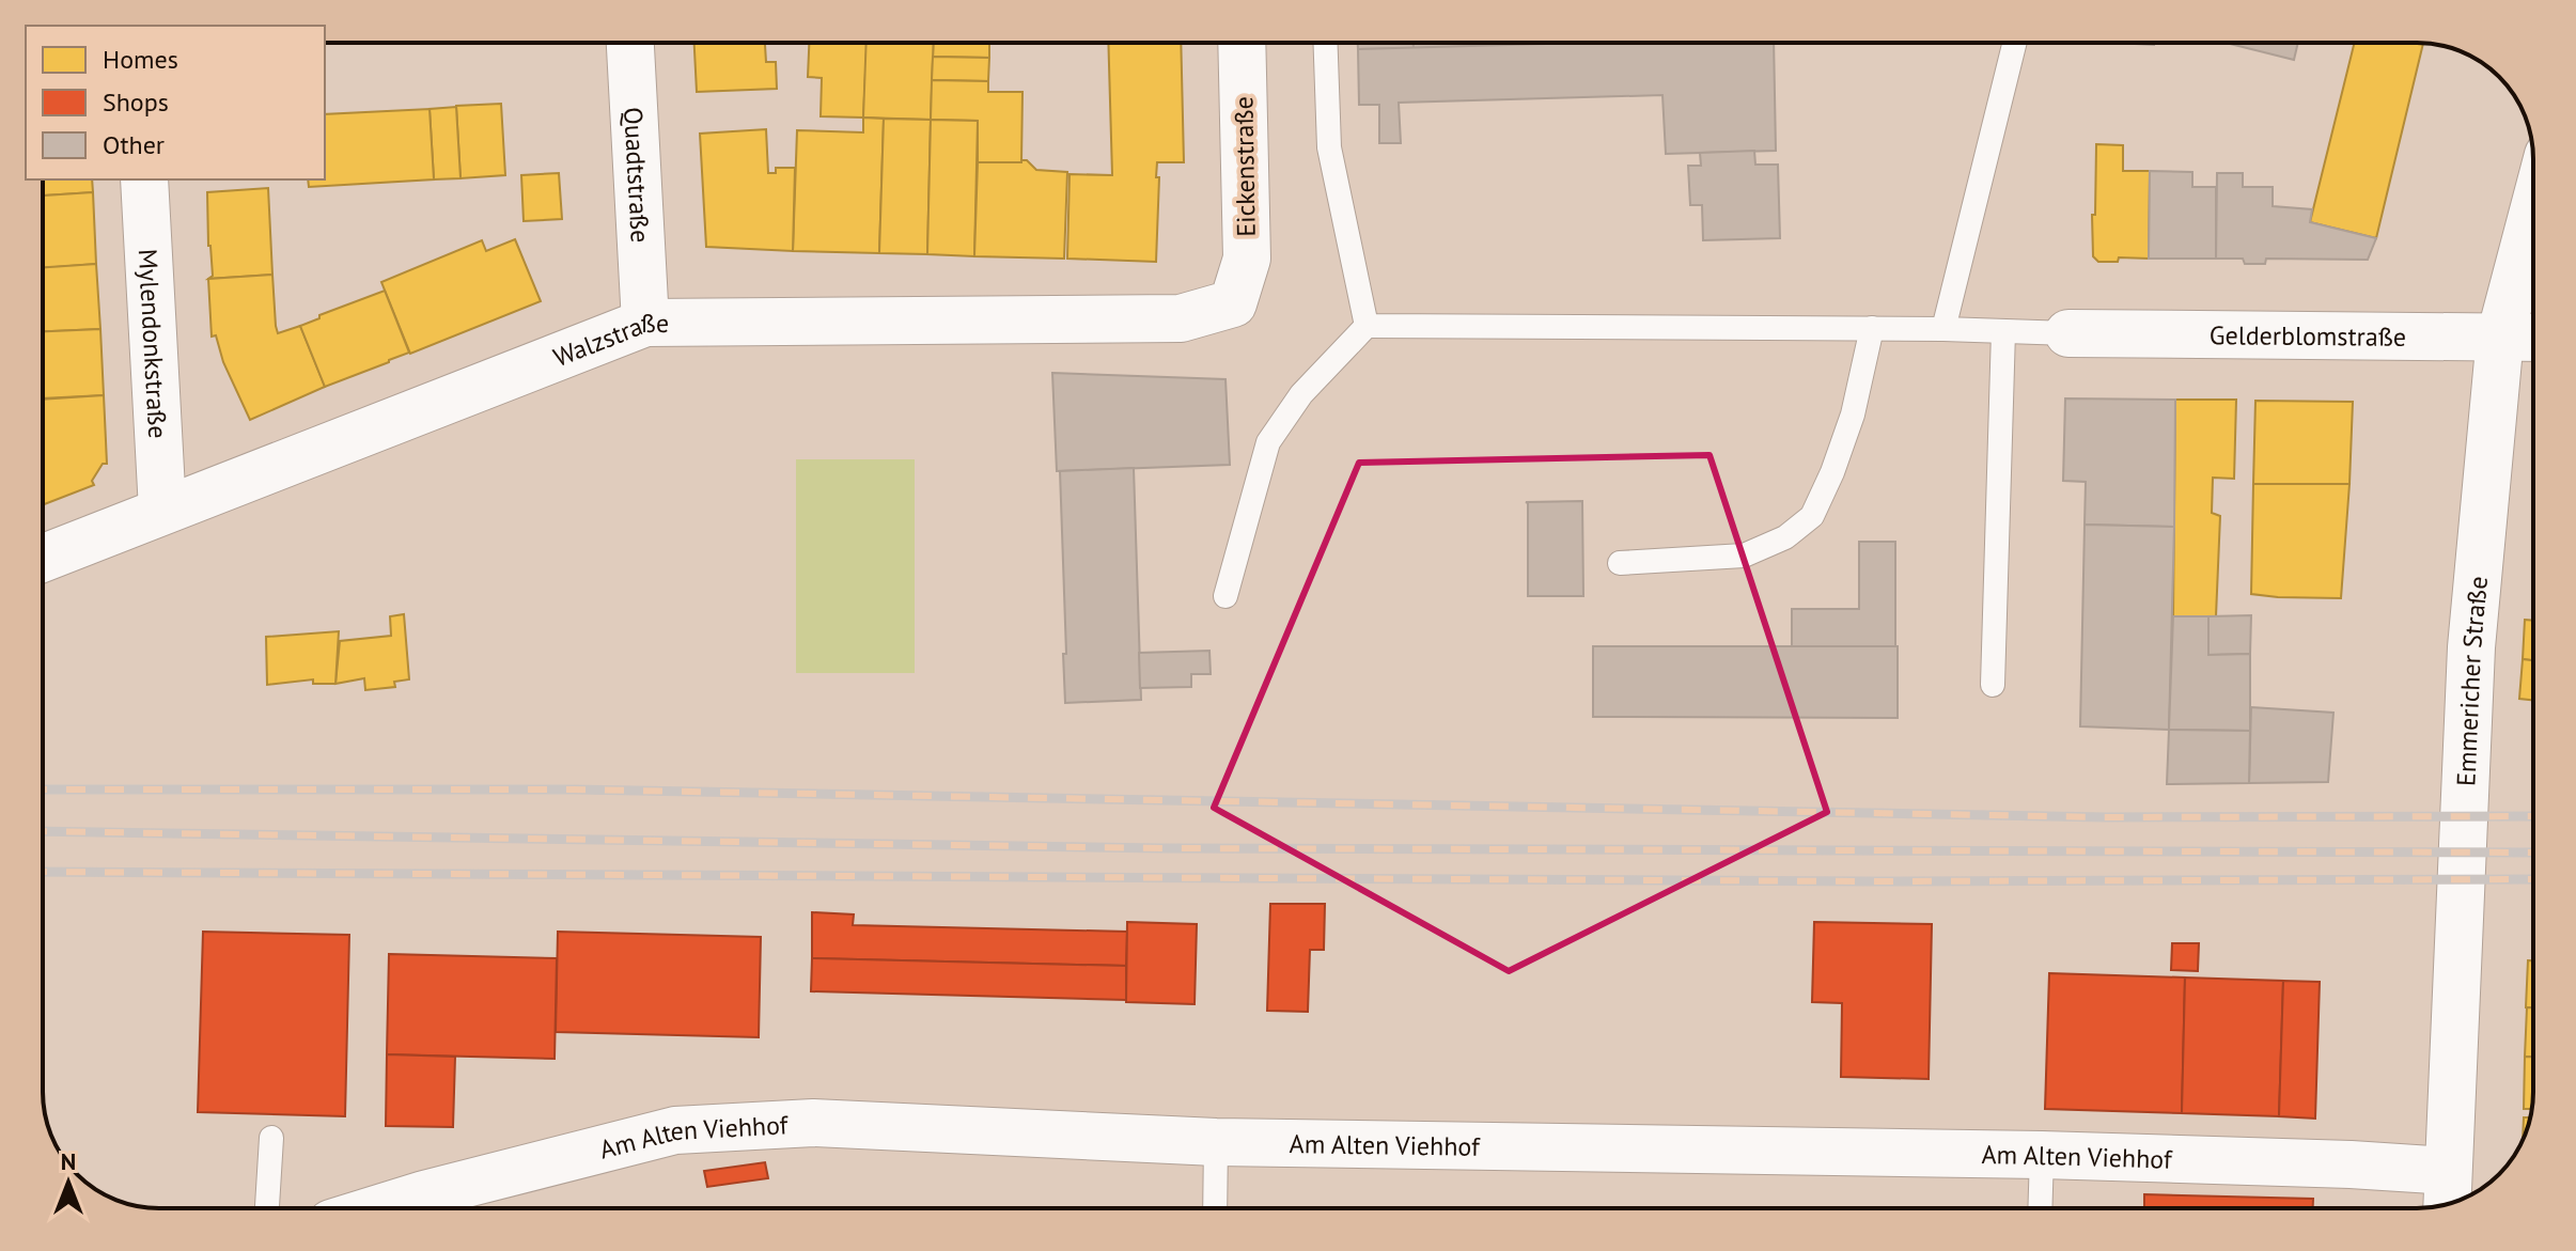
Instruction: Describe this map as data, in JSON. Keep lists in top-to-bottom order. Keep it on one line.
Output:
{"streets":{"street":["Eickenstraße","Quadtstraße","Gelderblomstraße","Walzstraße","Mylendonkstraße","Emmericher Straße","Am Alten Viehhof"]},"crossings":[["Eickenstraße","Walzstraße"],["Quadtstraße","Walzstraße"],["Gelderblomstraße","Emmericher Straße"],["Walzstraße","Mylendonkstraße"],["Emmericher Straße","Am Alten Viehhof"]],"legend":["Homes","Shops","Other"],"north":"top"}
